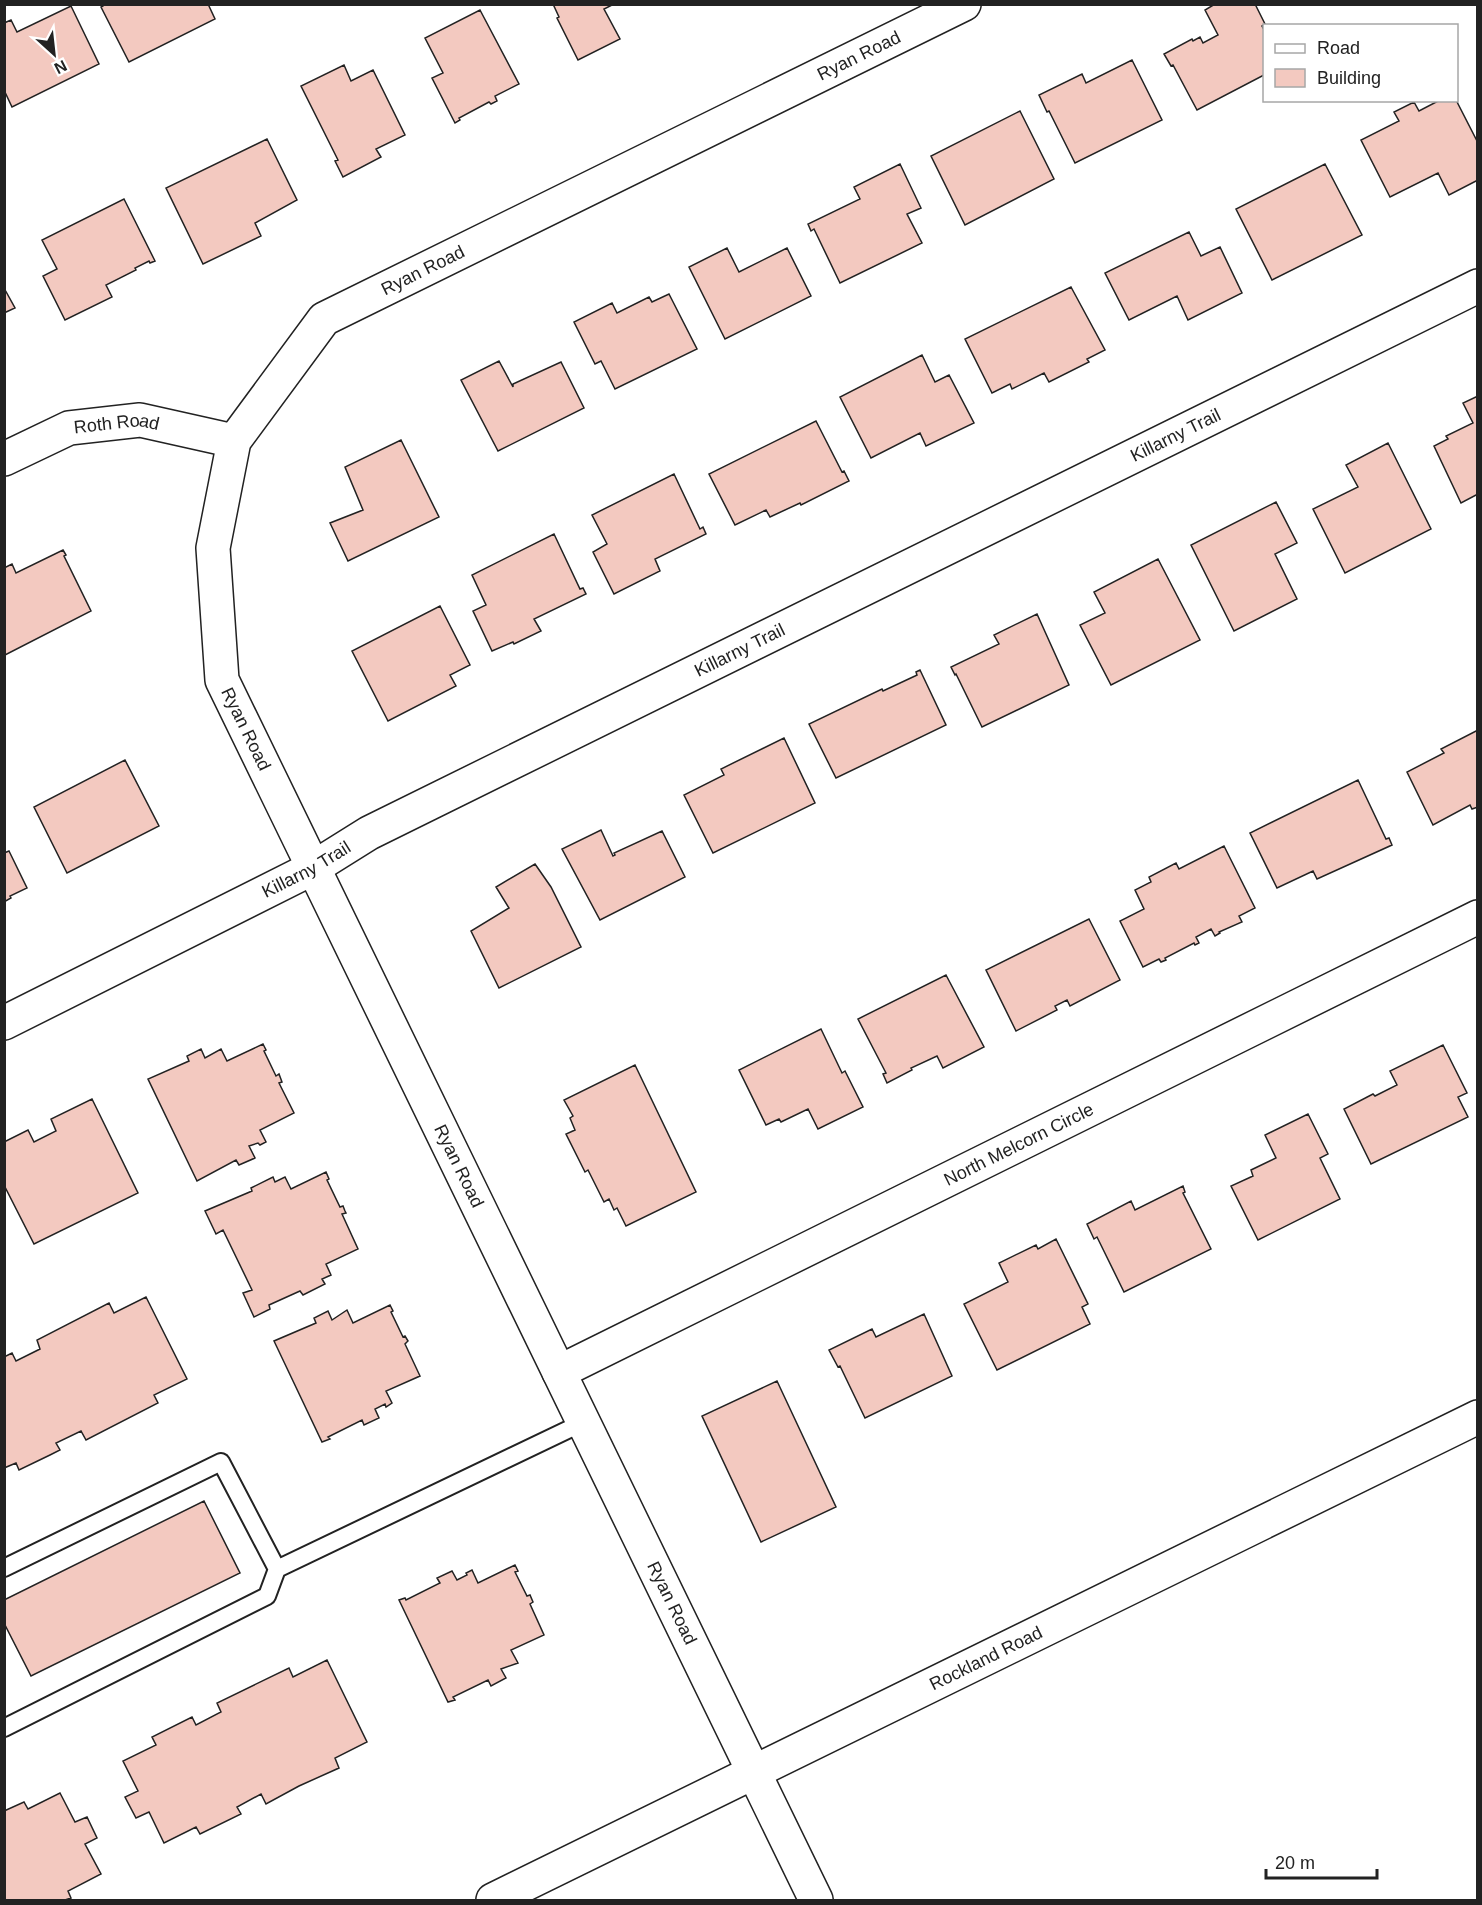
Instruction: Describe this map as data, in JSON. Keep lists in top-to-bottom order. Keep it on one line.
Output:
{"streets":{"street":["Ryan Road","Roth Road","Killarny Trail","North Melcorn Circle","Rockland Road"]},"crossings":[["Ryan Road","Roth Road"],["Ryan Road","Killarny Trail"],["Ryan Road","North Melcorn Circle"],["Ryan Road","Rockland Road"]],"legend":["Road","Building"],"scale_bar":"20 m","north":"bottom right"}
